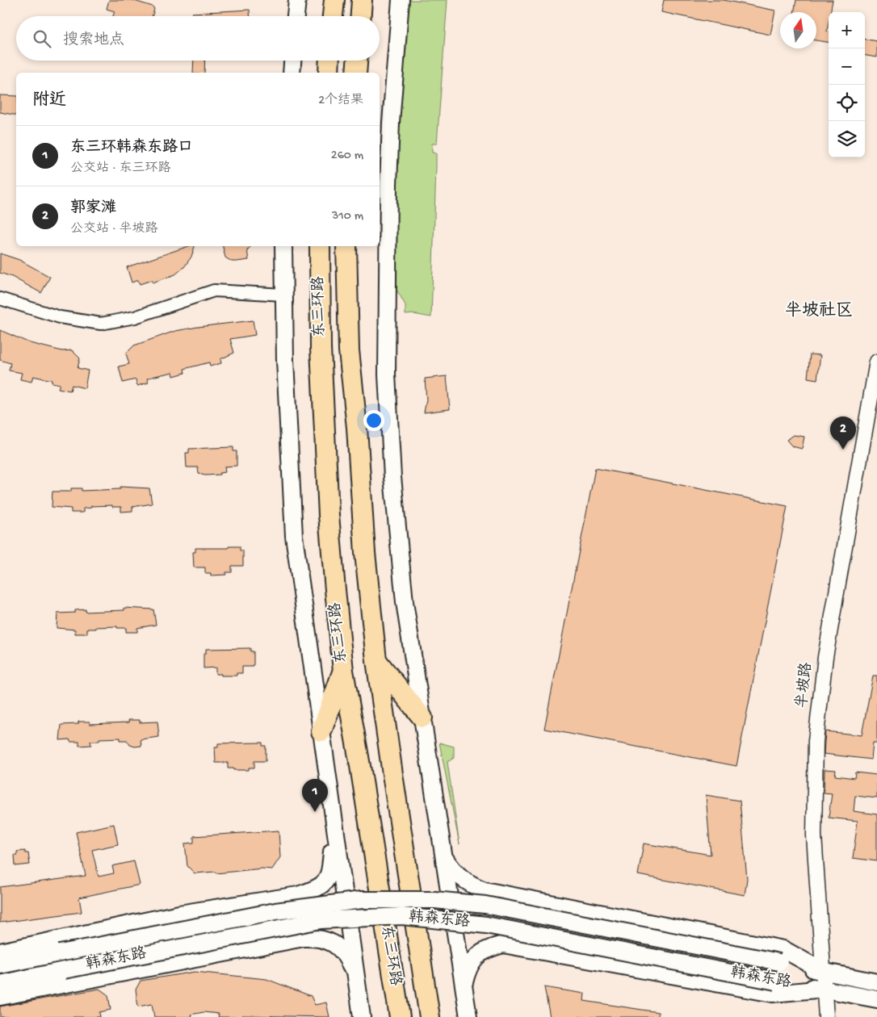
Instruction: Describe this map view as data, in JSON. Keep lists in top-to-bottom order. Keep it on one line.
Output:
{"streets":{"highway":["东三环路"],"main road":["韩森东路"],"street":["半坡路"]},"crossings":[["半坡路","韩森东路"]],"districts":["半坡社区"],"north":"top","page":{"map_buttons":["+","−"],"search":"搜索地点","heading":["附近","2个结果"],"list":[{"mark":"1","name":"东三环韩森东路口","note":"公交站 · 东三环路","value":"260 m"},{"mark":"2","name":"郭家滩","note":"公交站 · 半坡路","value":"310 m"}],"pins":["2","1"]}}
